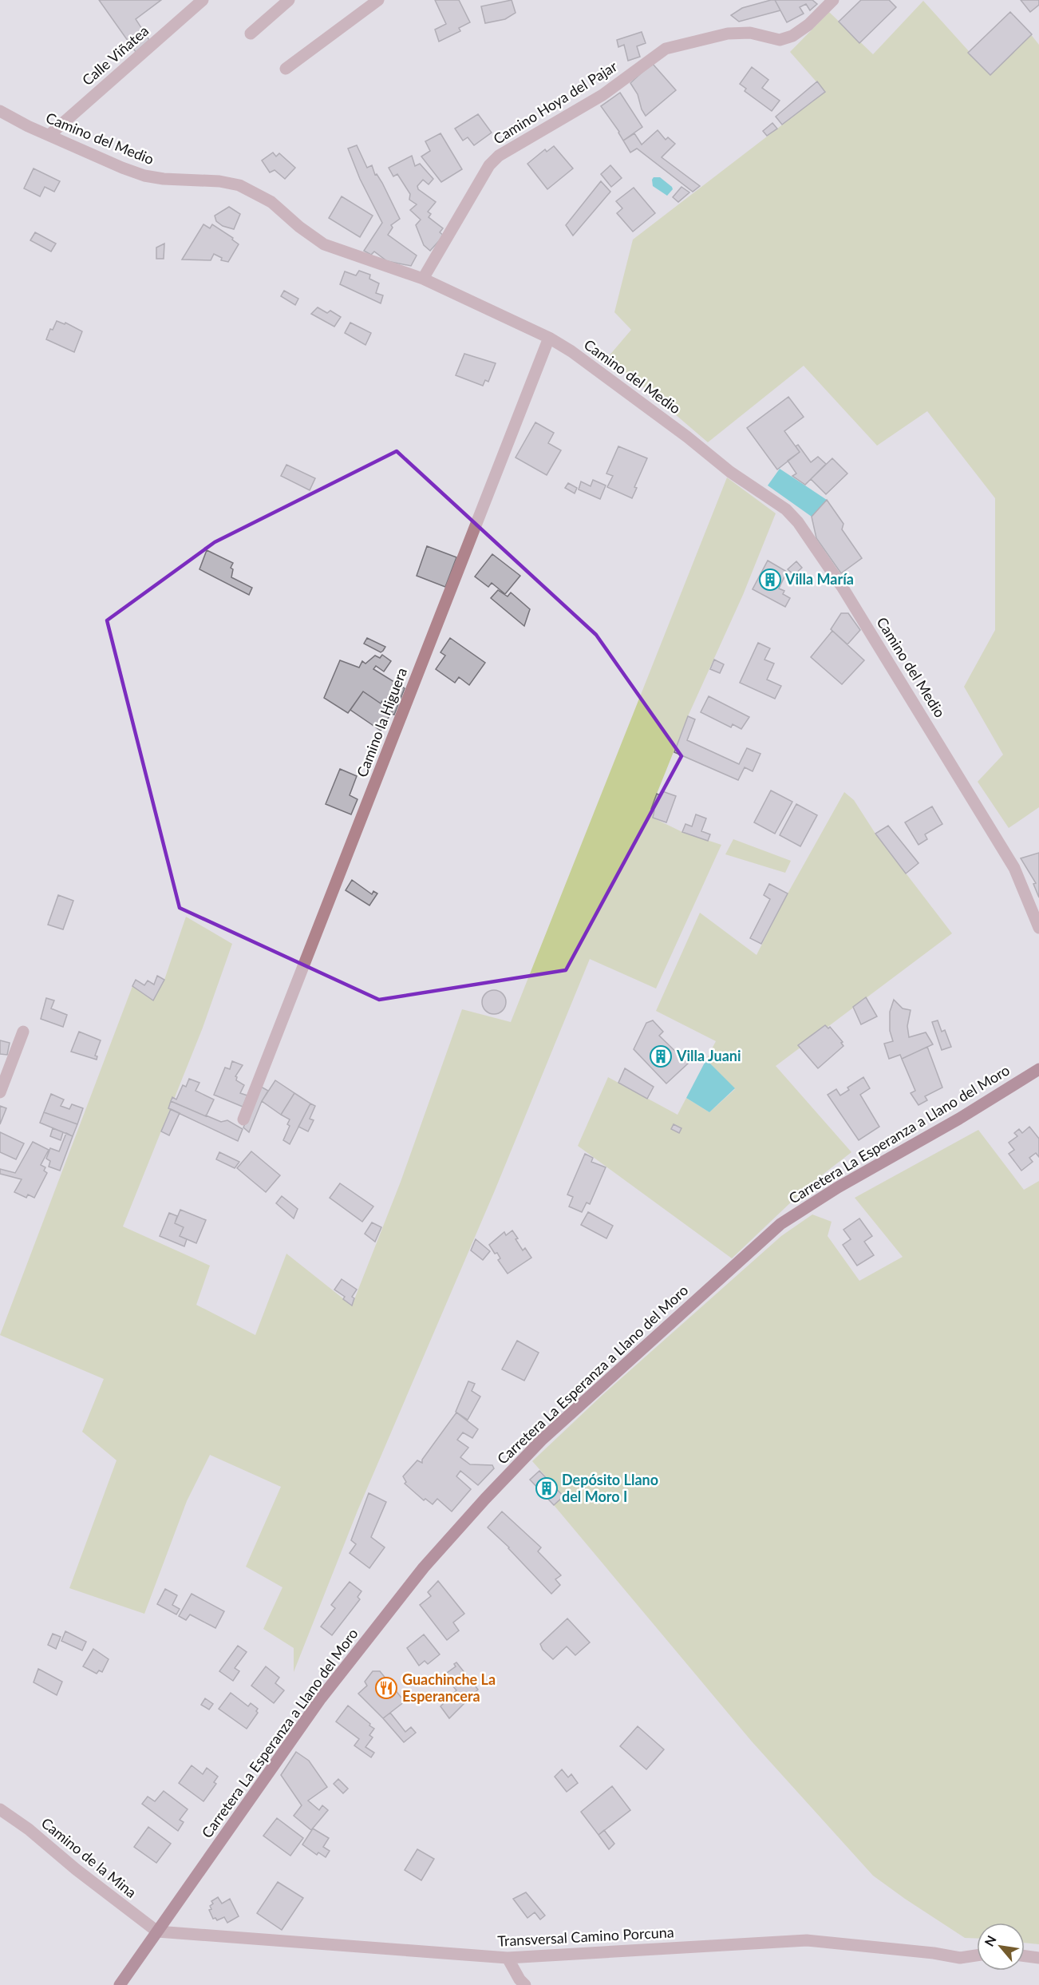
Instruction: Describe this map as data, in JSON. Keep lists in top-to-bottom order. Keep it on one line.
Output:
{"streets":{"main road":["Carretera La Esperanza a Llano del Moro"],"street":["Calle Viñatea","Camino Hoya del Pajar","Camino del Medio","Camino la Higuera","Camino de la Mina","Transversal Camino Porcuna"]},"crossings":[["Calle Viñatea","Camino del Medio"],["Camino Hoya del Pajar","Camino del Medio"],["Camino del Medio","Camino la Higuera"],["Carretera La Esperanza a Llano del Moro","Camino de la Mina"],["Carretera La Esperanza a Llano del Moro","Transversal Camino Porcuna"],["Camino de la Mina","Transversal Camino Porcuna"]],"places":{"building":["Villa María","Villa Juani","Depósito Llano del Moro I"],"restaurant":["Guachinche La Esperancera"]},"north":"top left"}
